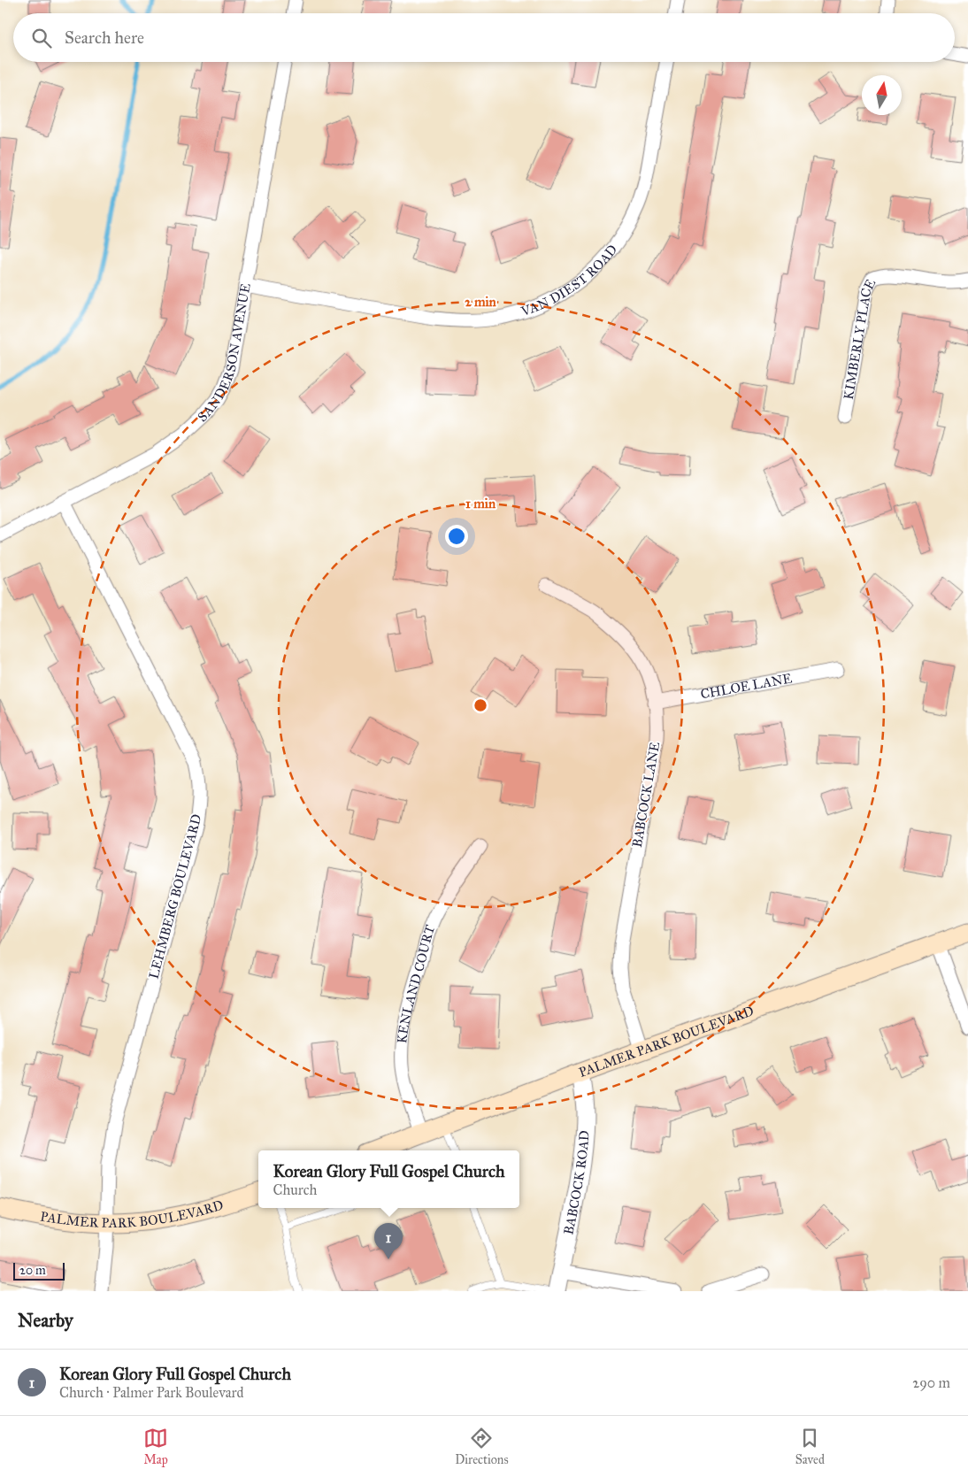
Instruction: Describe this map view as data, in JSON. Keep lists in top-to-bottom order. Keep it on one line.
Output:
{"streets":{"main road":["PALMER PARK BOULEVARD"],"street":["VAN DIEST ROAD","KIMBERLY PLACE","SANDERSON AVENUE","CHLOE LANE","BABCOCK LANE","LEHMBERG BOULEVARD","KENLAND COURT","BABCOCK ROAD"]},"crossings":[["VAN DIEST ROAD","SANDERSON AVENUE"],["SANDERSON AVENUE","LEHMBERG BOULEVARD"],["CHLOE LANE","BABCOCK LANE"],["BABCOCK LANE","PALMER PARK BOULEVARD"],["LEHMBERG BOULEVARD","PALMER PARK BOULEVARD"],["KENLAND COURT","PALMER PARK BOULEVARD"],["PALMER PARK BOULEVARD","BABCOCK ROAD"]],"scale_bar":"20 m","north":"top","page":{"search":"Search here","popup":["Korean Glory Full Gospel Church","Church"],"pins":"1","scale":"20 m","heading":"Nearby","list":[{"mark":"1","name":"Korean Glory Full Gospel Church","note":"Church · Palmer Park Boulevard","value":"290 m"}],"nav":["Map","Directions","Saved"]},"rings":["2 min","1 min"]}
